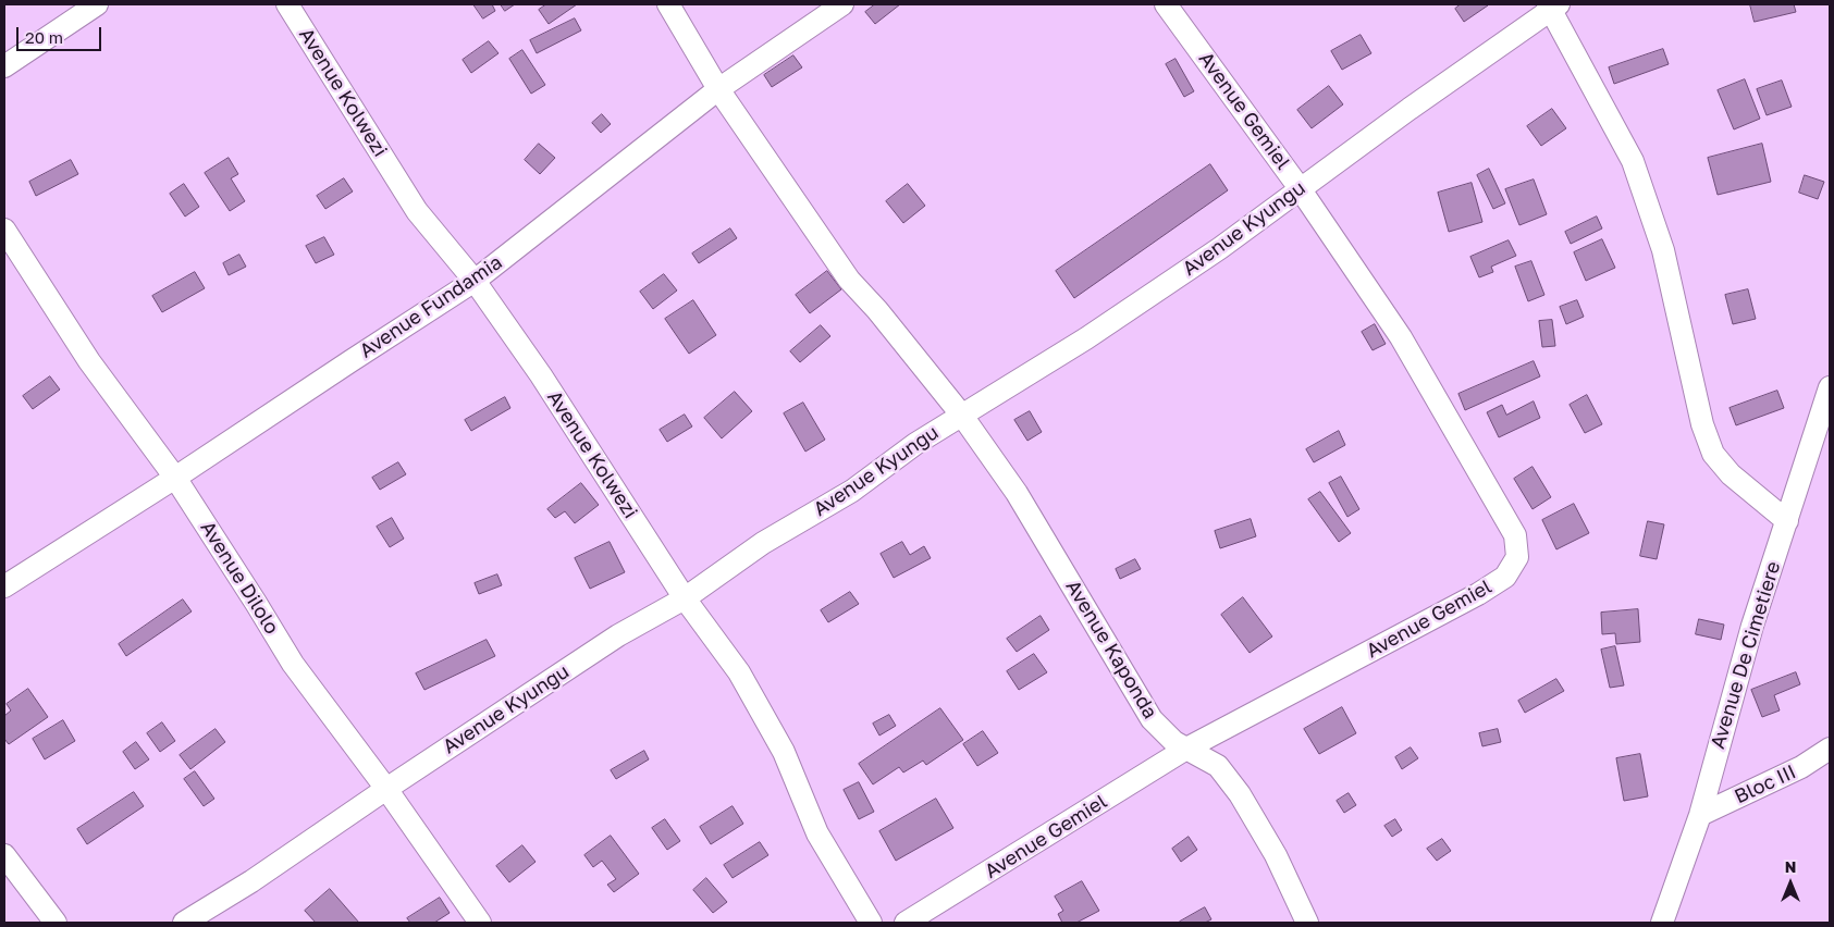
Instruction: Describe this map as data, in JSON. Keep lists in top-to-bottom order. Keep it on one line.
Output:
{"streets":{"street":["Avenue Kolwezi","Avenue Gemiel","Avenue Kyungu","Avenue Fundamia","Avenue Dilolo","Avenue Kaponda","Avenue De Cimetiere","Bloc III"]},"crossings":[["Avenue Kolwezi","Avenue Kyungu"],["Avenue Kolwezi","Avenue Fundamia"],["Avenue Gemiel","Avenue Kyungu"],["Avenue Gemiel","Avenue Kaponda"],["Avenue Kyungu","Avenue Dilolo"],["Avenue Kyungu","Avenue Kaponda"],["Avenue Fundamia","Avenue Dilolo"],["Avenue Fundamia","Avenue Kaponda"],["Avenue De Cimetiere","Bloc III"]],"scale_bar":"20 m","north":"top"}
